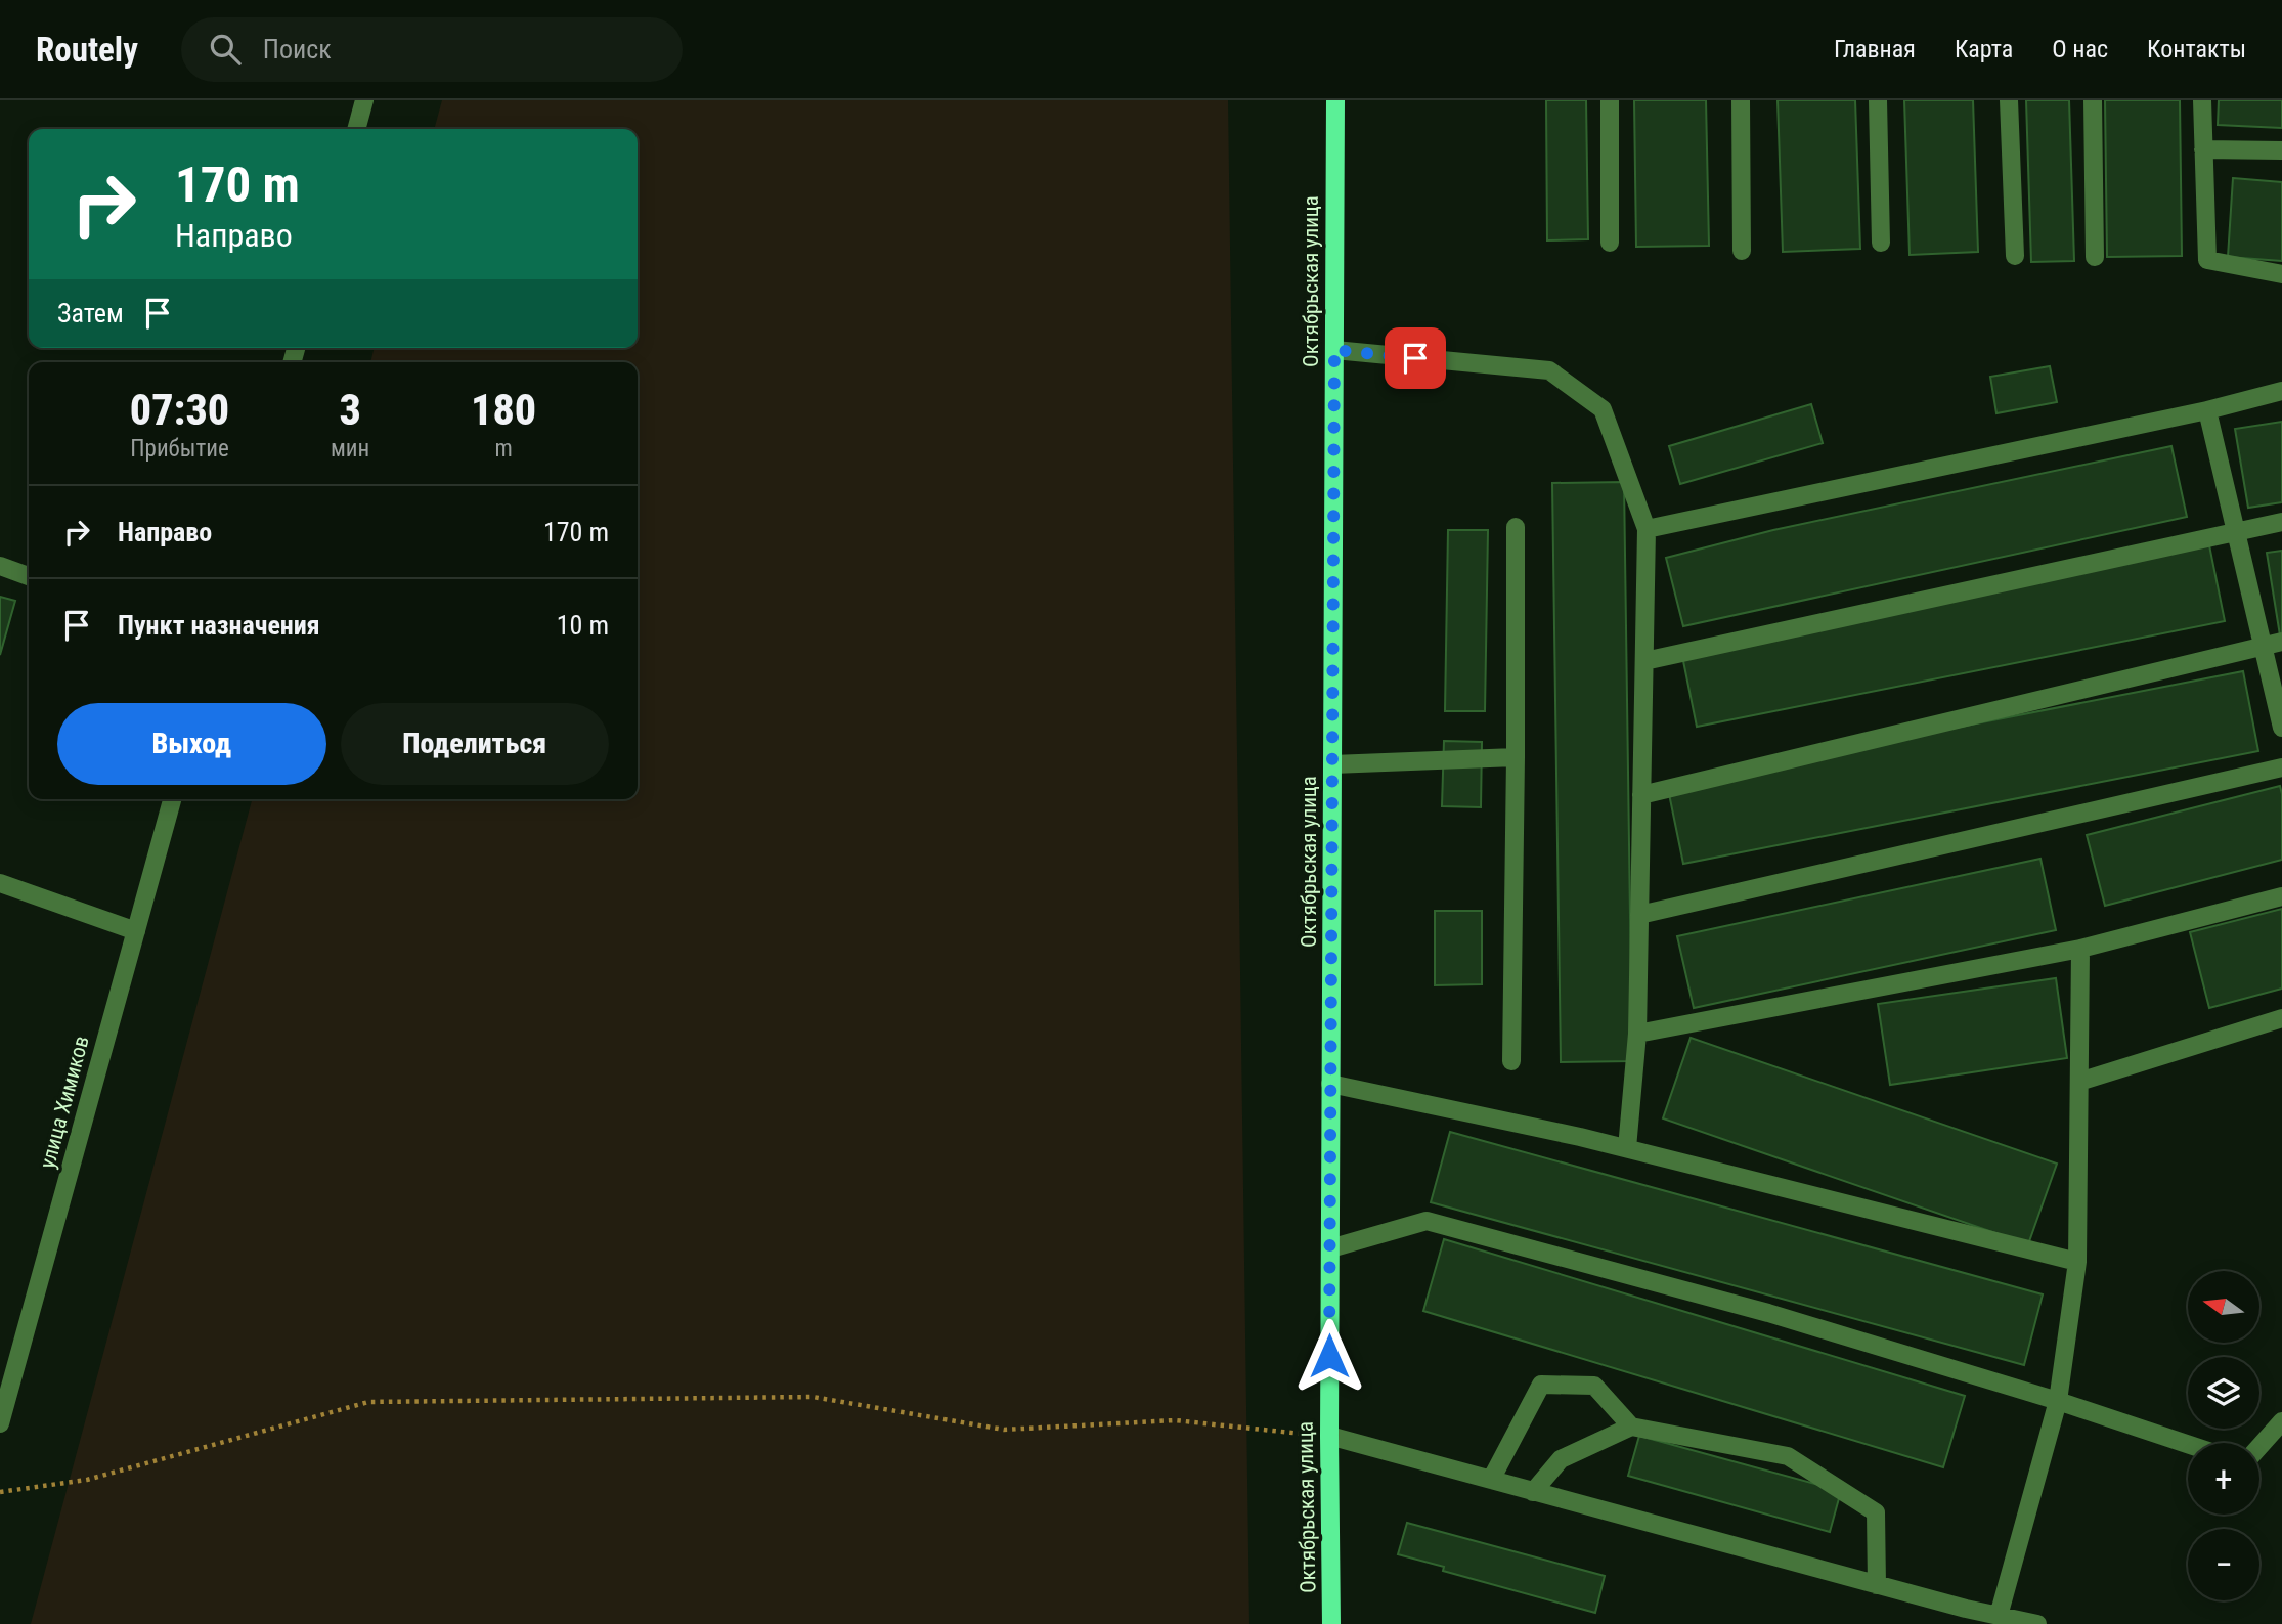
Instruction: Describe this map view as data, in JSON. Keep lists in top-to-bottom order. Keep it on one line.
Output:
{"streets":{"main road":["Октябрьская улица"],"street":["улица Химиков"]},"north":"left","page":{"header":"Routely","search":"Поиск","nav":["Главная","Карта","О нас","Контакты"],"turn":["170 m","Направо"],"then":"Затем","eta":["07:30","Прибытие","3","мин","180","m"],"list":[{"name":"Направо","value":"170 m"},{"name":"Пункт назначения","value":"10 m"}],"buttons":["Выход","Поделиться"],"map_buttons":["+","−"]}}
